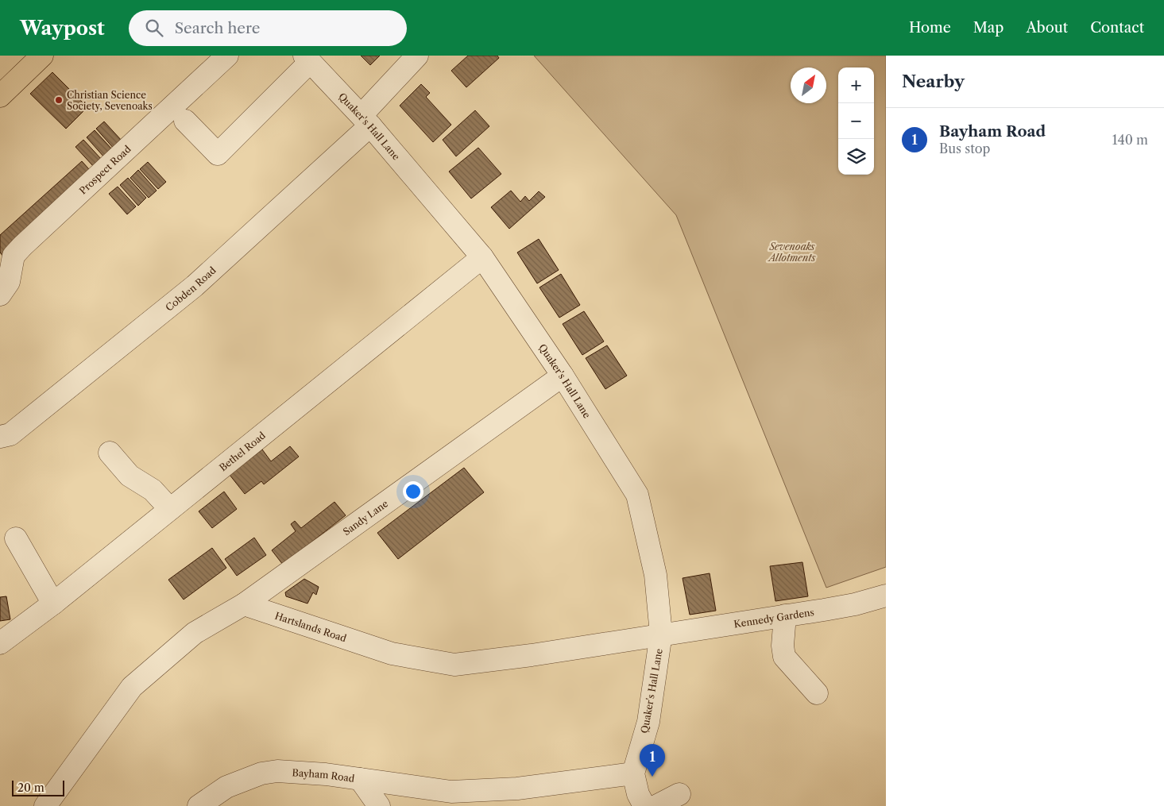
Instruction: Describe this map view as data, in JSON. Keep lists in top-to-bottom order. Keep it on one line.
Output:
{"streets":{"street":["Quaker's Hall Lane","Prospect Road","Cobden Road","Bethel Road","Sandy Lane","Kennedy Gardens","Hartslands Road","Bayham Road"]},"crossings":[["Quaker's Hall Lane","Cobden Road"],["Quaker's Hall Lane","Bethel Road"],["Quaker's Hall Lane","Sandy Lane"],["Quaker's Hall Lane","Kennedy Gardens"],["Quaker's Hall Lane","Hartslands Road"],["Quaker's Hall Lane","Bayham Road"],["Sandy Lane","Hartslands Road"],["Kennedy Gardens","Hartslands Road"]],"parks":["Sevenoaks Allotments"],"places":["Christian Science Society, Sevenoaks"],"scale_bar":"20 m","north":"top right","page":{"header":"Waypost","search":"Search here","nav":["Home","Map","About","Contact"],"heading":"Nearby","map_buttons":["+","−"],"list":[{"mark":"1","name":"Bayham Road","note":"Bus stop","value":"140 m"}],"pins":"1","scale":"20 m"}}
